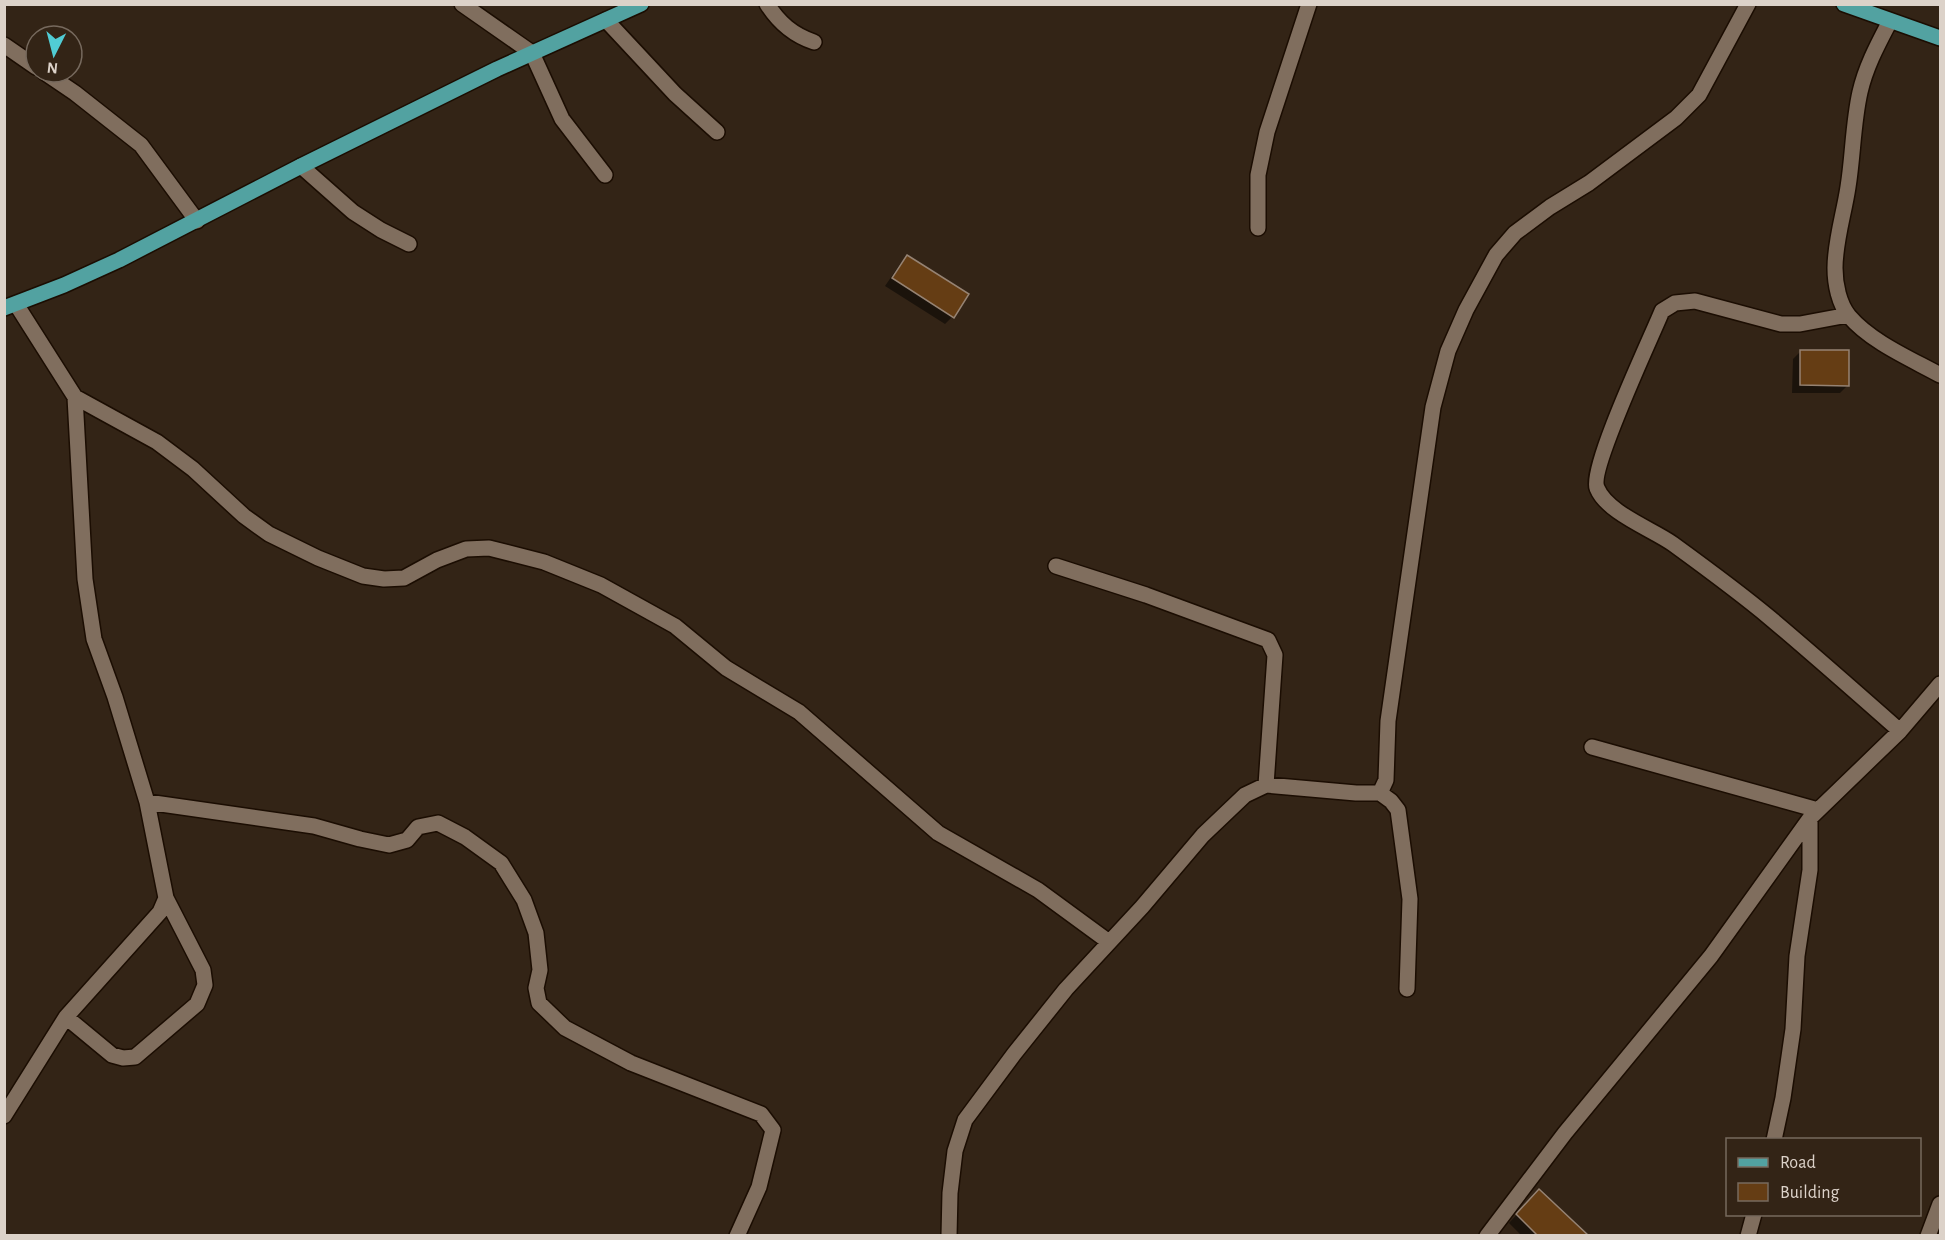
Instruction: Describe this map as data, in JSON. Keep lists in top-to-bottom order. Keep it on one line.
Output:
{"legend":["Road","Building"],"north":"bottom"}
